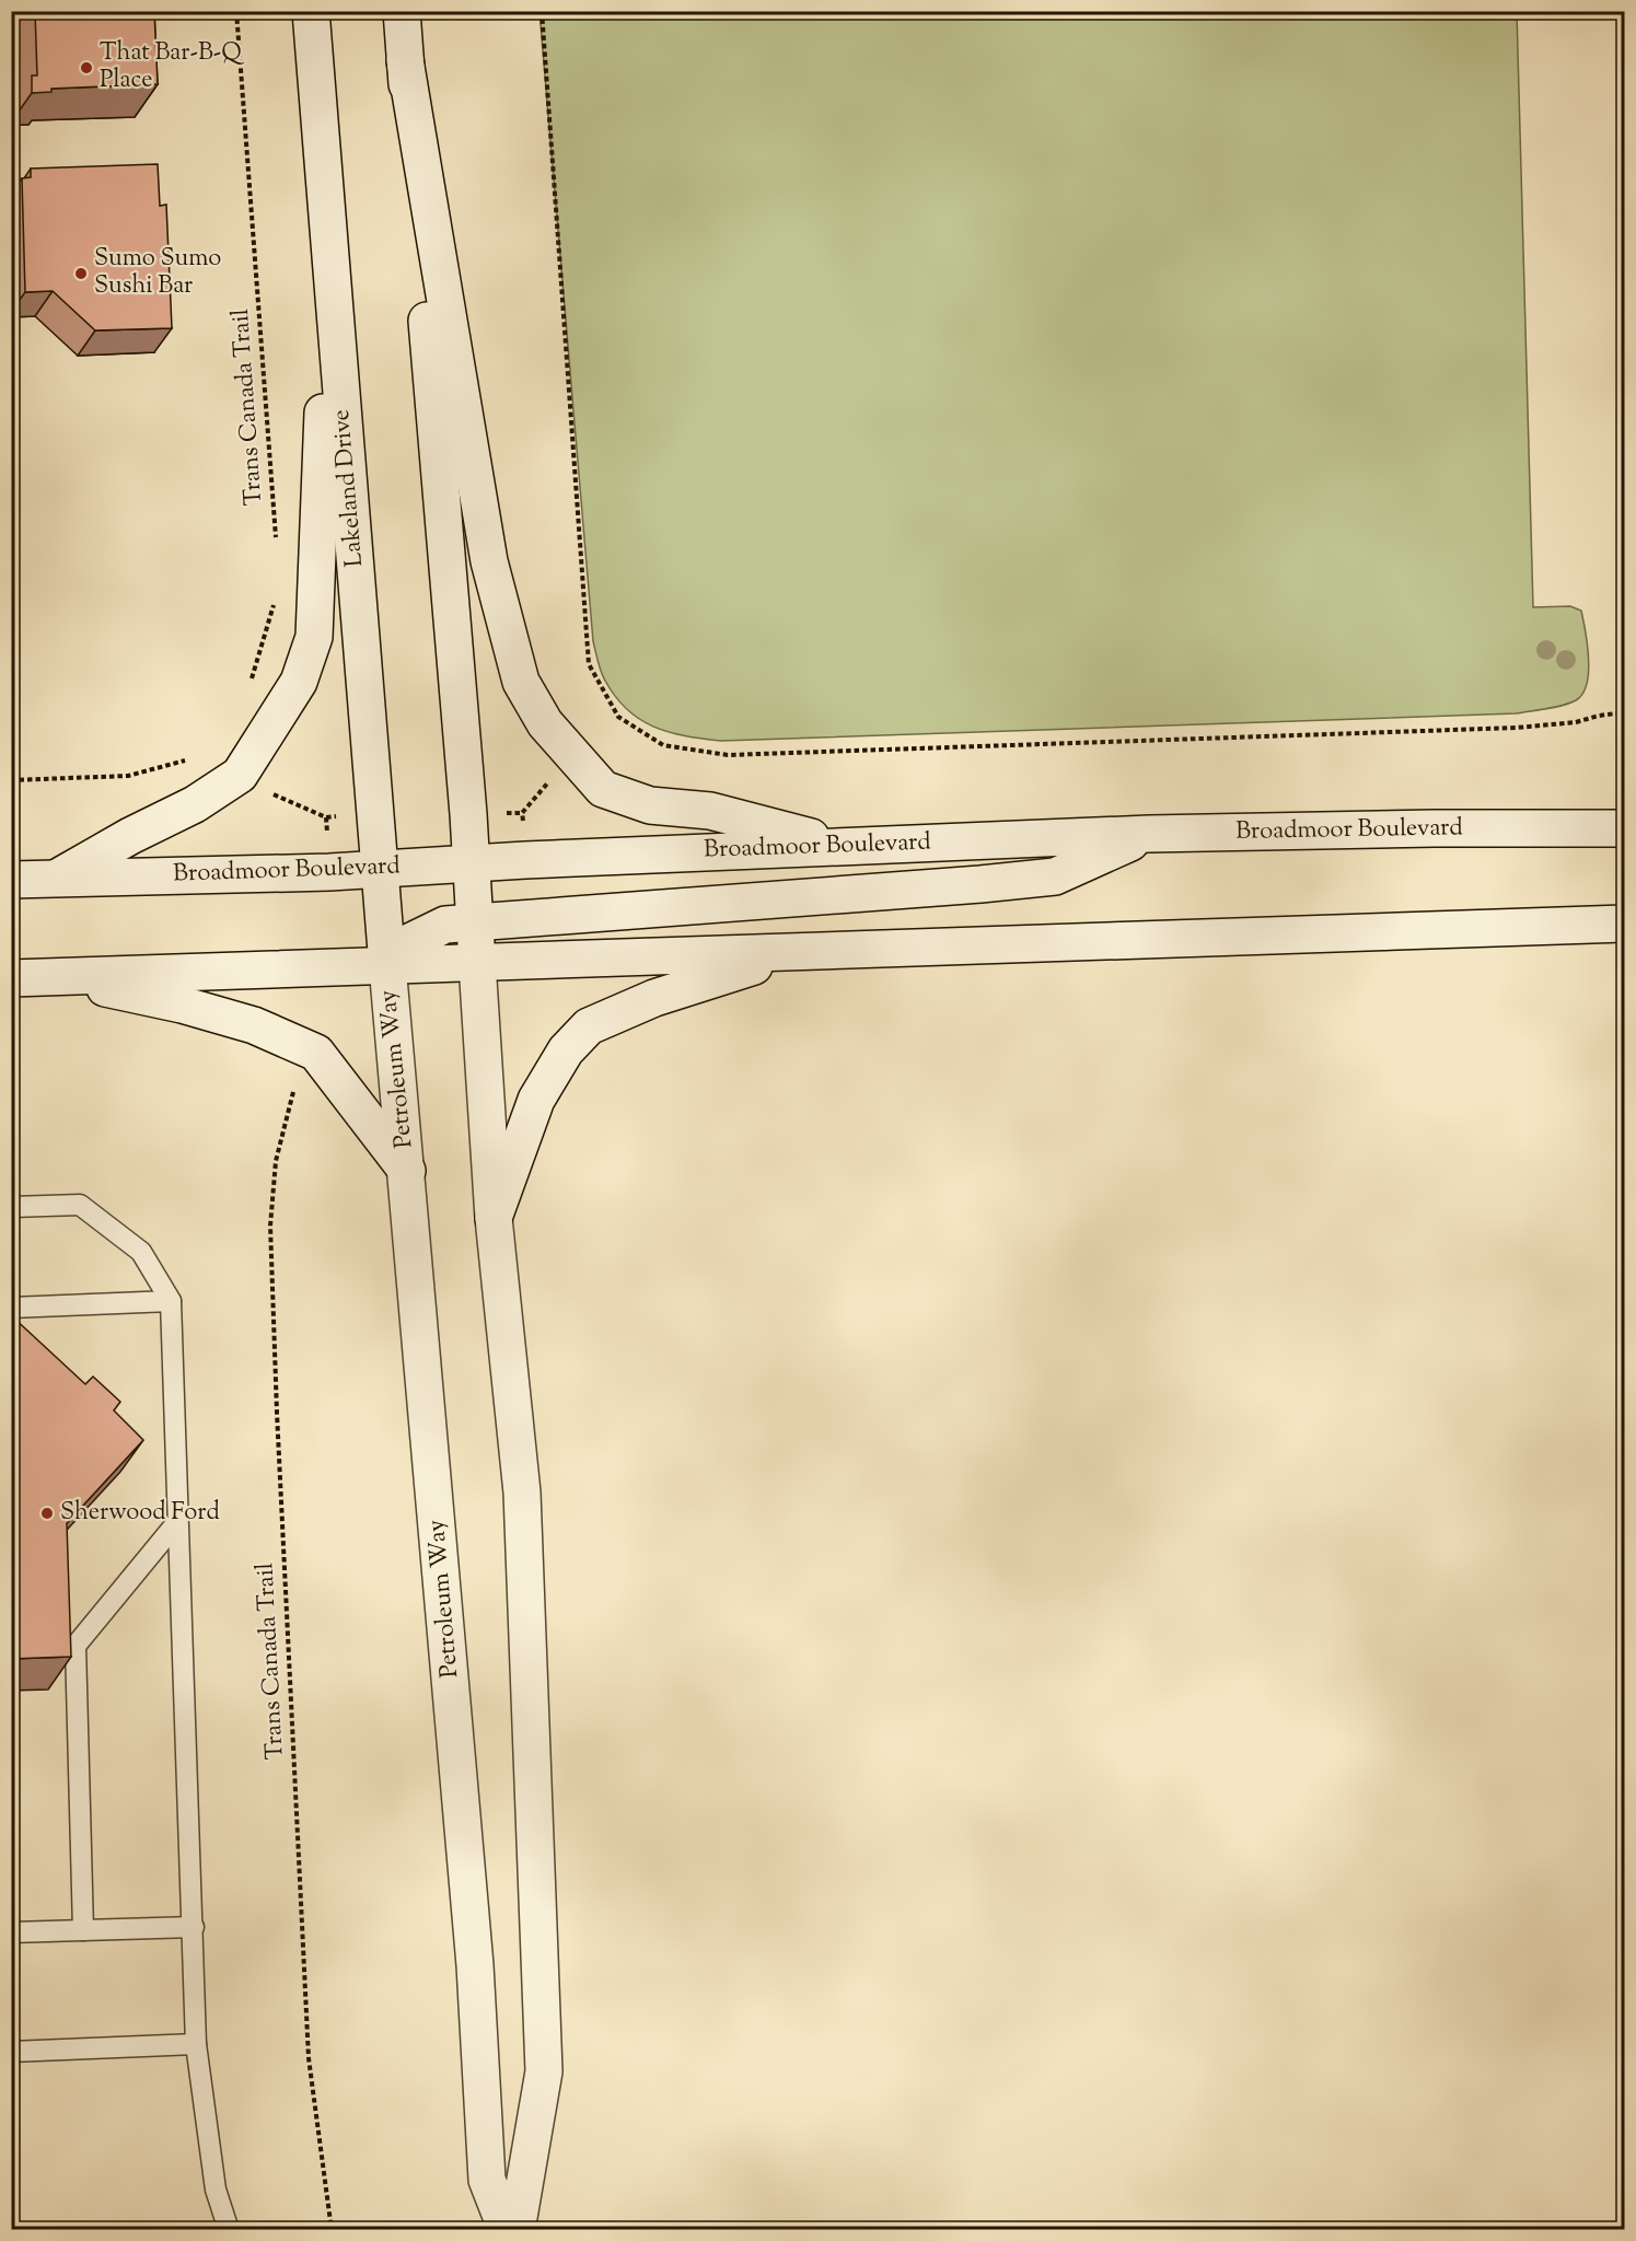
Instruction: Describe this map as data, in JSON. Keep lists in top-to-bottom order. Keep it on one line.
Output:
{"streets":{"main road":["Lakeland Drive","Broadmoor Boulevard","Petroleum Way"],"path":["Trans Canada Trail"]},"crossings":[["Lakeland Drive","Broadmoor Boulevard"],["Lakeland Drive","Petroleum Way"]],"places":["That Bar-B-Q Place","Sumo Sumo Sushi Bar","Sherwood Ford"]}
